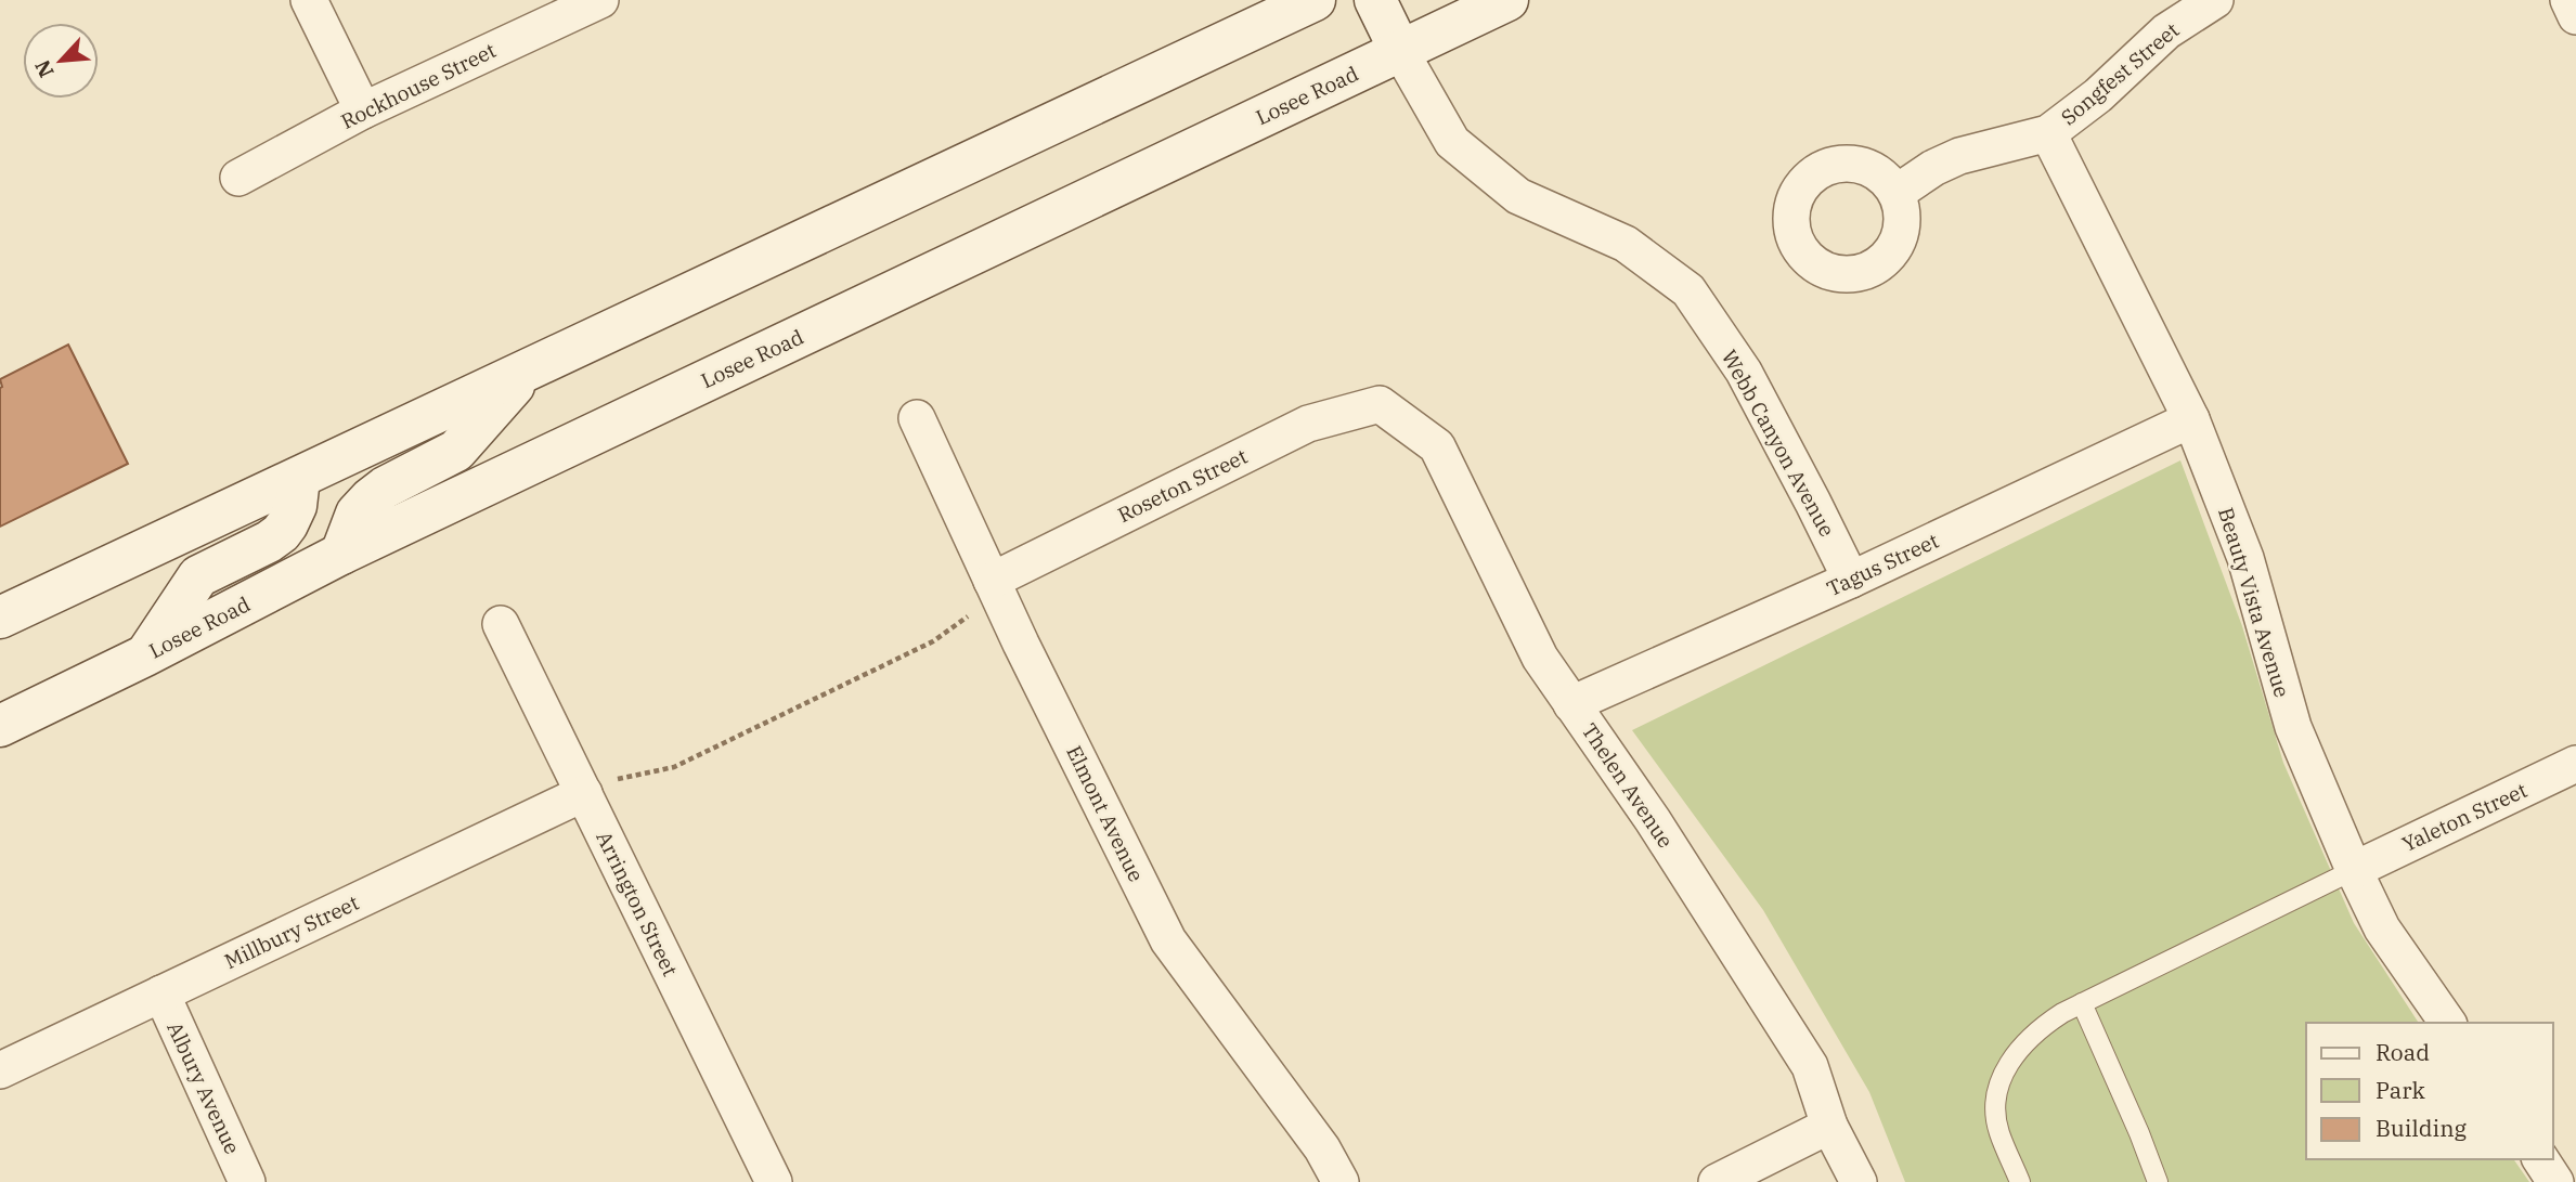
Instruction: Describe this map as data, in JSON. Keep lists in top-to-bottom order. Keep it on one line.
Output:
{"streets":{"main road":["Losee Road"],"street":["Songfest Street","Rockhouse Street","Webb Canyon Avenue","Roseton Street","Tagus Street","Beauty Vista Avenue","Thelen Avenue","Elmont Avenue","Yaleton Street","Arrington Street","Millbury Street","Albury Avenue"]},"crossings":[["Songfest Street","Beauty Vista Avenue"],["Losee Road","Webb Canyon Avenue"],["Webb Canyon Avenue","Tagus Street"],["Roseton Street","Thelen Avenue"],["Roseton Street","Elmont Avenue"],["Tagus Street","Beauty Vista Avenue"],["Tagus Street","Thelen Avenue"],["Beauty Vista Avenue","Yaleton Street"],["Arrington Street","Millbury Street"],["Millbury Street","Albury Avenue"]],"legend":["Road","Park","Building"],"north":"bottom left"}
